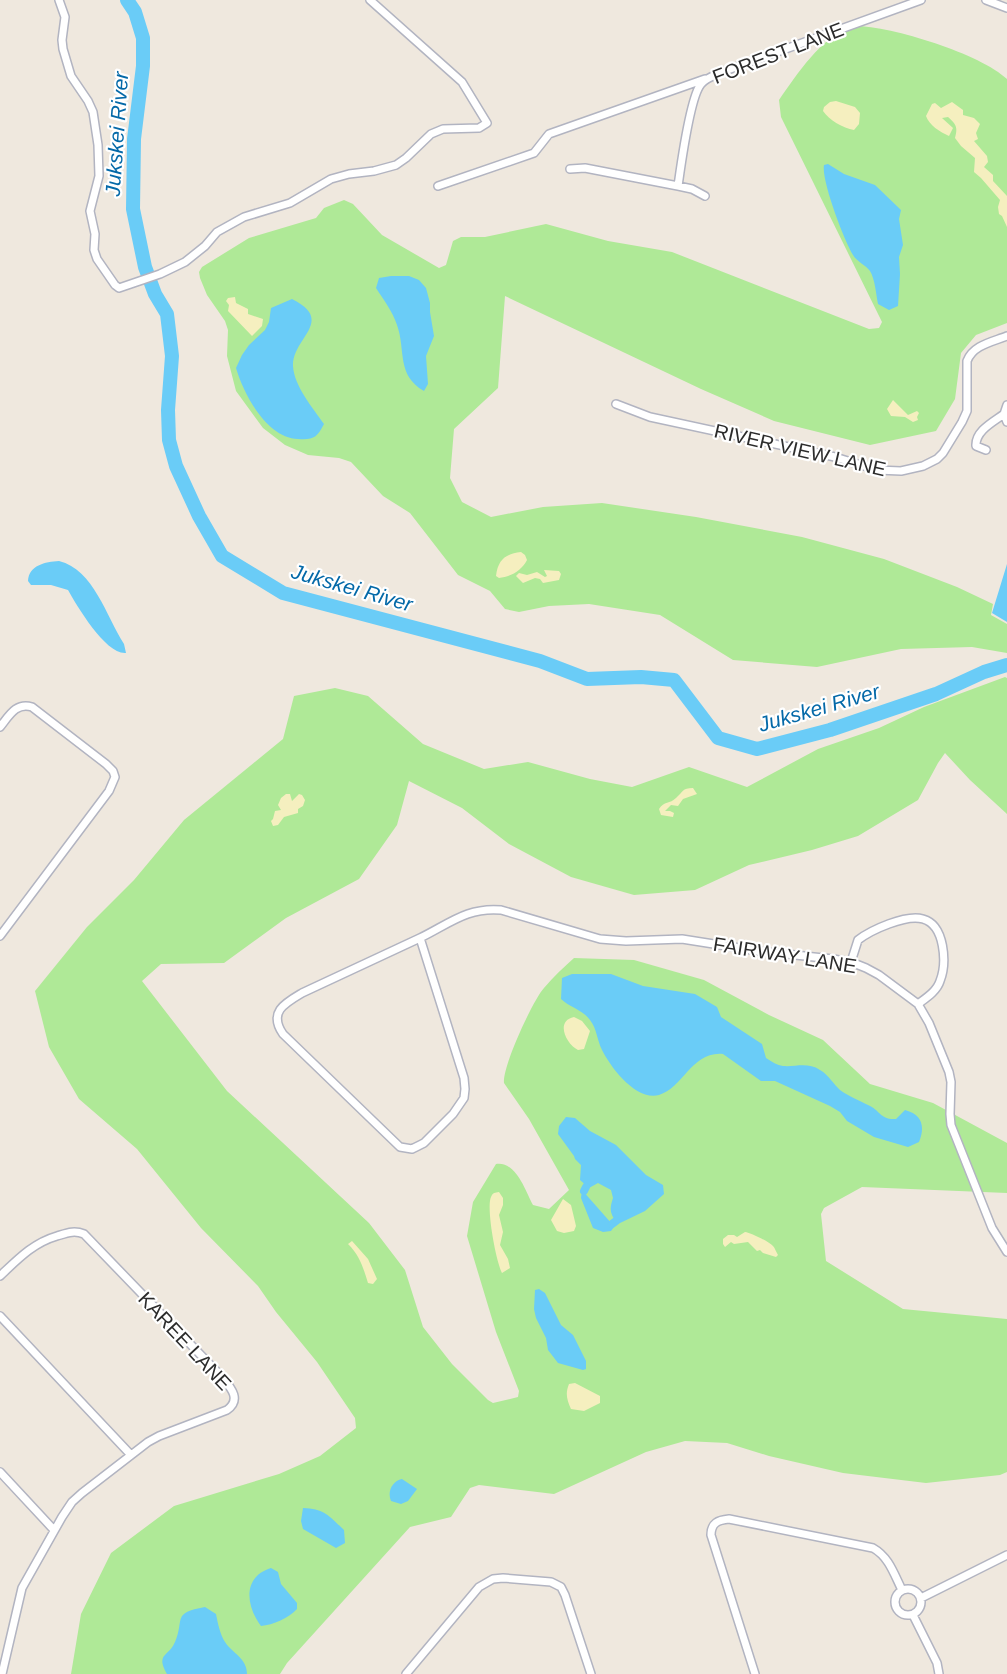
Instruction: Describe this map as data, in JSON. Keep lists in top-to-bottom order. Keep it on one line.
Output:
{"streets":{"street":["FOREST LANE","RIVER VIEW LANE","FAIRWAY LANE","KAREE LANE"]},"water":["Jukskei River"]}
